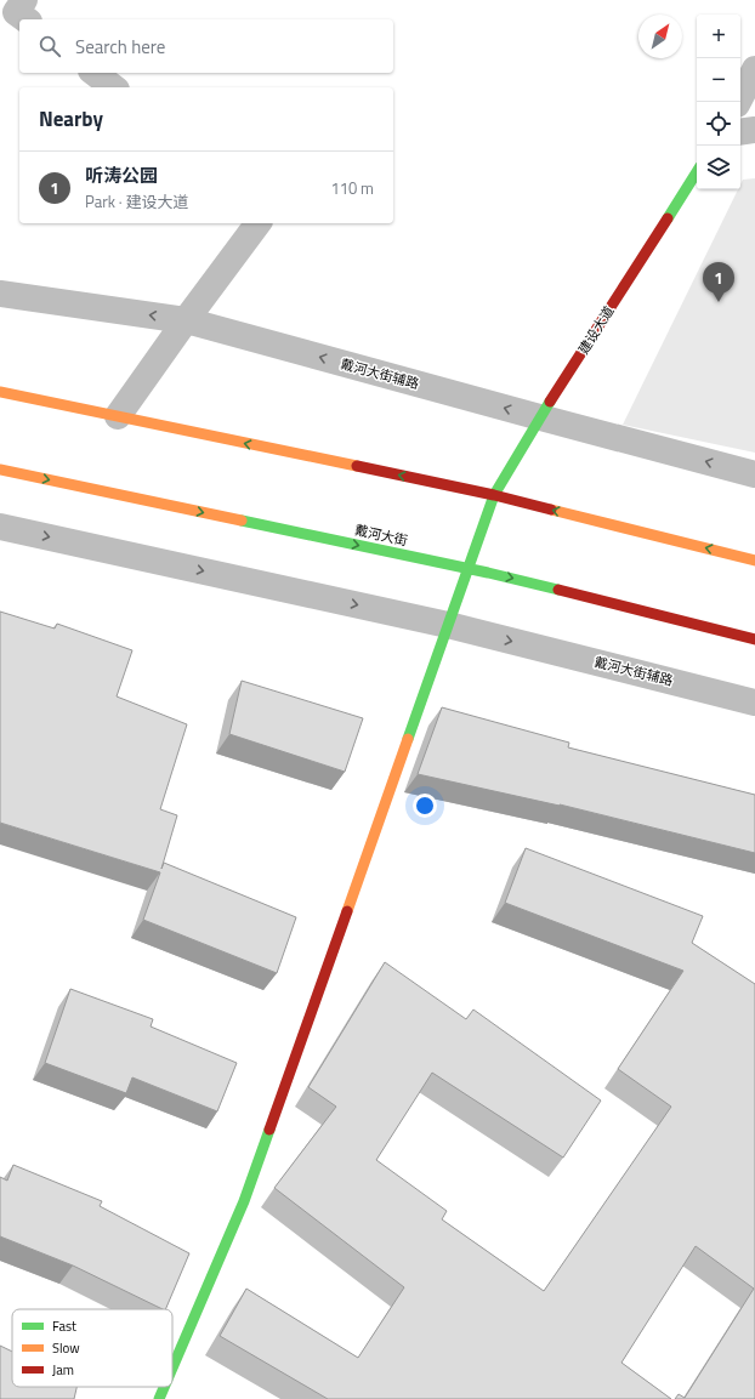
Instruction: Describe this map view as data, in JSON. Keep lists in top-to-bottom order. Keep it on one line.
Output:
{"streets":{"main road":["建设大道","戴河大街"],"street":["戴河大街辅路"]},"crossings":[["建设大道","戴河大街辅路"],["建设大道","戴河大街"]],"legend":["Fast","Slow","Jam"],"north":"top right","page":{"map_buttons":["+","−"],"search":"Search here","heading":"Nearby","list":[{"mark":"1","name":"听涛公园","note":"Park · 建设大道","value":"110 m"}],"pins":"1"}}
